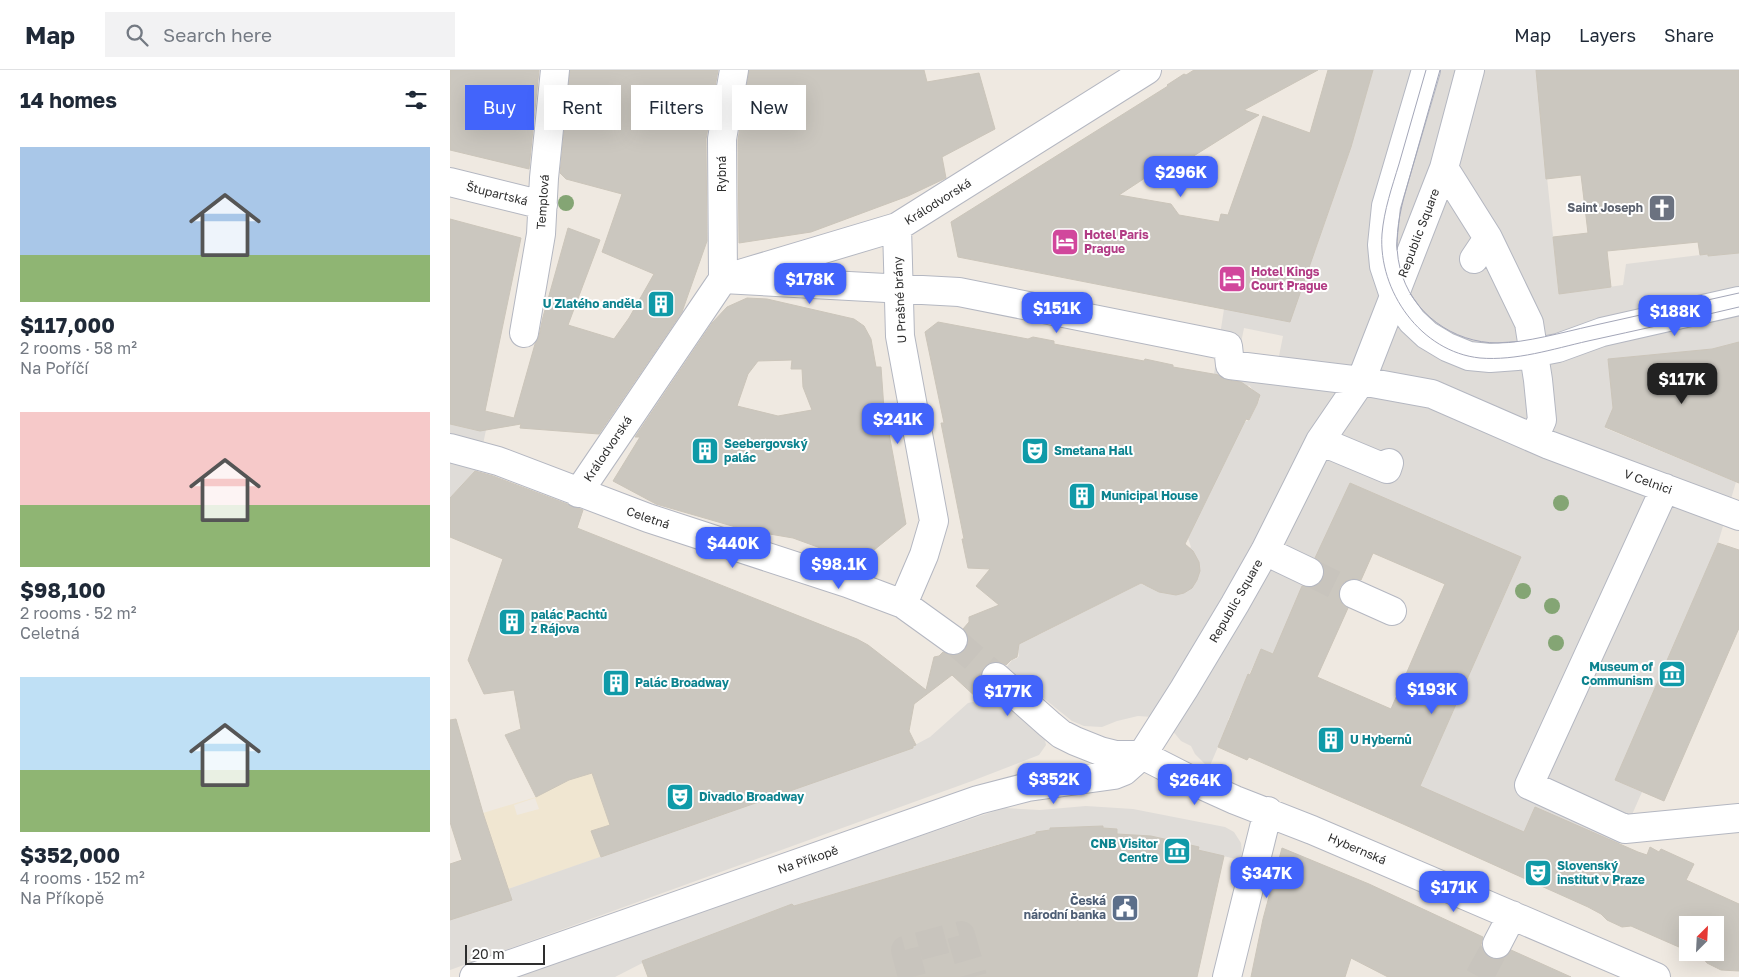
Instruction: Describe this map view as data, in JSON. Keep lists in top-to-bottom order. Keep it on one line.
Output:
{"streets":{"street":["Rybná","Štupartská","Templová","Králodvorská","Republic Square","U Prašné brány","V Celnici","Celetná","Hybernská","Na Příkopě"]},"crossings":[["Rybná","Králodvorská"],["Štupartská","Templová"],["Králodvorská","U Prašné brány"],["Králodvorská","Celetná"],["Republic Square","V Celnici"],["Republic Square","Hybernská"],["Republic Square","Na Příkopě"],["U Prašné brány","Celetná"],["Hybernská","Na Příkopě"]],"places":{"church":["Saint Joseph"],"hotel":["Hotel Paris Prague","Hotel Kings Court Prague"],"building":["U Zlatého anděla","Seebergovský palác","Municipal House","palác Pachtů z Rájova","Palác Broadway","U Hybernů"],"theatre":["Smetana Hall","Divadlo Broadway","Slovenský institut v Praze"],"museum":["Museum of Communism","CNB Visitor Centre"],"public building":["Česká národní banka"]},"scale_bar":"20 m","north":"top right","page":{"header":"Map","search":"Search here","nav":["Map","Layers","Share"],"heading":"14 homes","chip":["Buy","Rent","Filters","New"],"list":[{"name":"$117,000","note":"2 rooms · 58 m² · Na Poříčí"},{"name":"$98,100","note":"2 rooms · 52 m² · Celetná"},{"name":"$352,000","note":"4 rooms · 152 m² · Na Příkopě"}],"price":["$296K","$178K","$151K","$188K","$117K","$241K","$440K","$98.1K","$193K","$177K","$352K","$264K","$347K","$171K"],"scale":"20 m"}}
